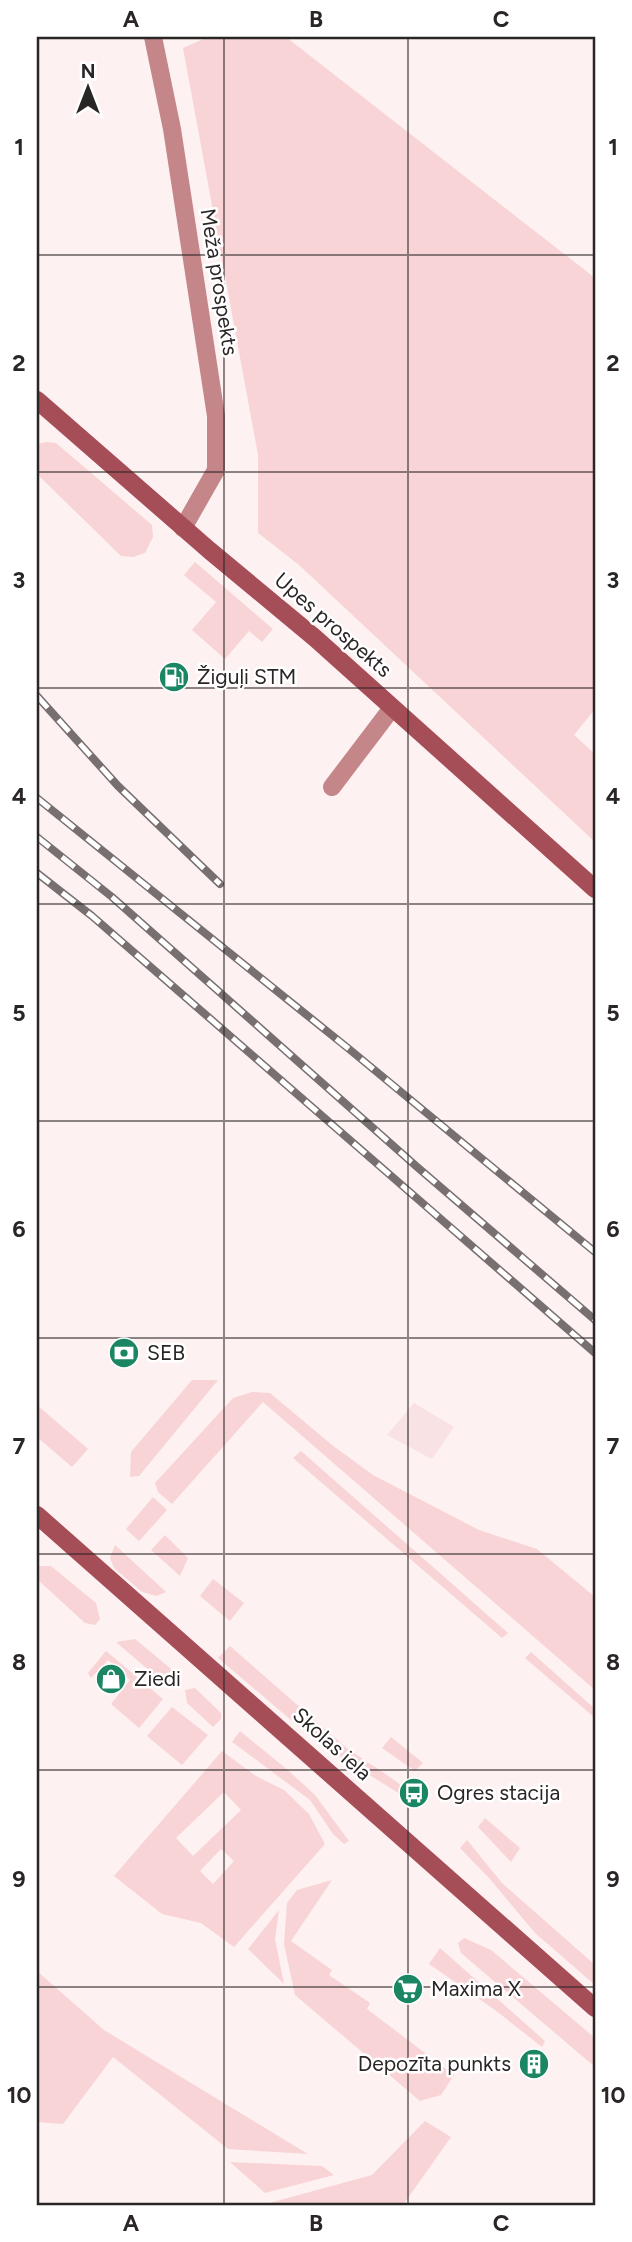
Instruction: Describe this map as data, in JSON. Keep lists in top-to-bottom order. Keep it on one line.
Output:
{"streets":{"main road":["Upes prospekts","Skolas iela"],"street":["Meža prospekts"]},"crossings":[["Meža prospekts","Upes prospekts"]],"places":{"fuel station":["Žiguļi STM"],"bank":["SEB"],"shop":["Ziedi"],"bus stop":["Ogres stacija"],"supermarket":["Maxima X"],"building":["Depozīta punkts"]},"north":"top","grid":{"columns":["A","B","C"],"rows":["1","2","3","4","5","6","7","8","9","10"]}}
